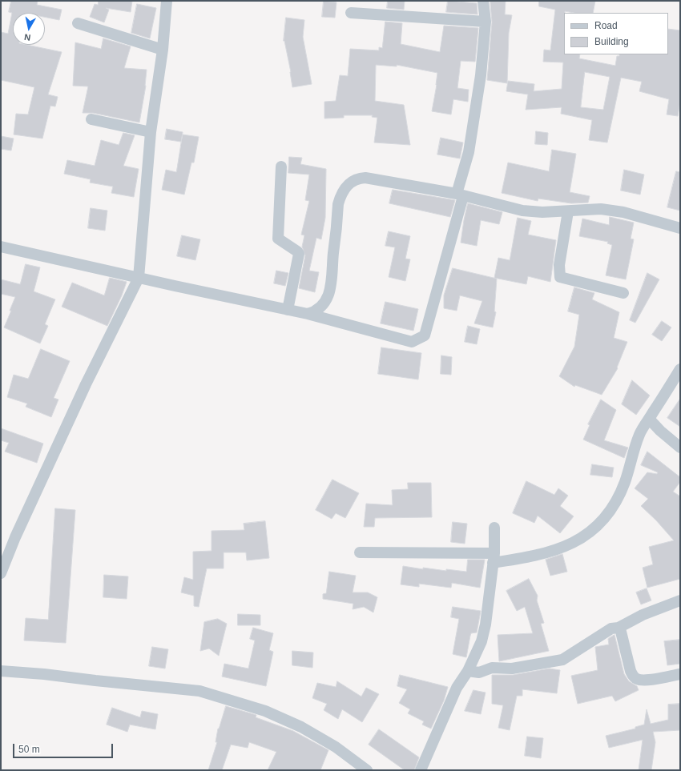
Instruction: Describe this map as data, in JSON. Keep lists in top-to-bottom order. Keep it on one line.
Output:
{"legend":["Road","Building"],"scale_bar":"50 m","north":"bottom"}
